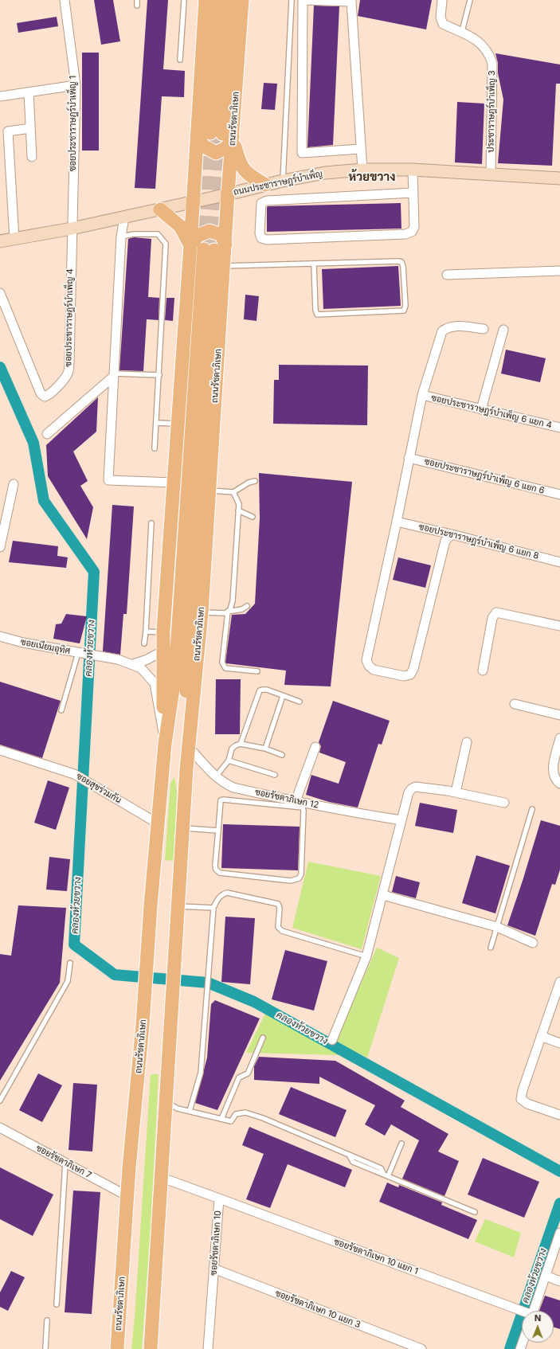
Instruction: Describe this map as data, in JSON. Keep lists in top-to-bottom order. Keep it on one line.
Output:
{"streets":{"main road":["ถนนรัชดาภิเษก","ถนนประชาราษฎร์บำเพ็ญ"],"street":["ประชาราษฎร์บำเพ็ญ 3","ซอยประชาราษฎร์บำเพ็ญ 1","ซอยประชาราษฎร์บำเพ็ญ 4","ซอยประชาราษฎร์บำเพ็ญ 6 แยก 4","ซอยประชาราษฎร์บำเพ็ญ 6 แยก 6","ซอยประชาราษฎร์บำเพ็ญ 6 แยก 8","ซอยเนียมอุทิศ","ซอยสุขร่วมกัน","ซอยรัชดาภิเษก 12","ซอยรัชดาภิเษก 7","ซอยรัชดาภิเษก 10","ซอยรัชดาภิเษก 10 แยก 1","ซอยรัชดาภิเษก 10 แยก 3"]},"crossings":[["ประชาราษฎร์บำเพ็ญ 3","ถนนประชาราษฎร์บำเพ็ญ"],["ถนนรัชดาภิเษก","ถนนประชาราษฎร์บำเพ็ญ"],["ถนนรัชดาภิเษก","ซอยเนียมอุทิศ"],["ถนนรัชดาภิเษก","ซอยสุขร่วมกัน"],["ถนนรัชดาภิเษก","ซอยรัชดาภิเษก 12"],["ถนนรัชดาภิเษก","ซอยรัชดาภิเษก 7"],["ถนนรัชดาภิเษก","ซอยรัชดาภิเษก 10"],["ซอยประชาราษฎร์บำเพ็ญ 1","ถนนประชาราษฎร์บำเพ็ญ"],["ซอยประชาราษฎร์บำเพ็ญ 1","ซอยประชาราษฎร์บำเพ็ญ 4"],["ถนนประชาราษฎร์บำเพ็ญ","ซอยประชาราษฎร์บำเพ็ญ 4"],["ซอยรัชดาภิเษก 10","ซอยรัชดาภิเษก 10 แยก 1"],["ซอยรัชดาภิเษก 10","ซอยรัชดาภิเษก 10 แยก 3"]],"districts":["ห้วยขวาง"],"water":["คลองห้วยขวาง"],"north":"top"}
